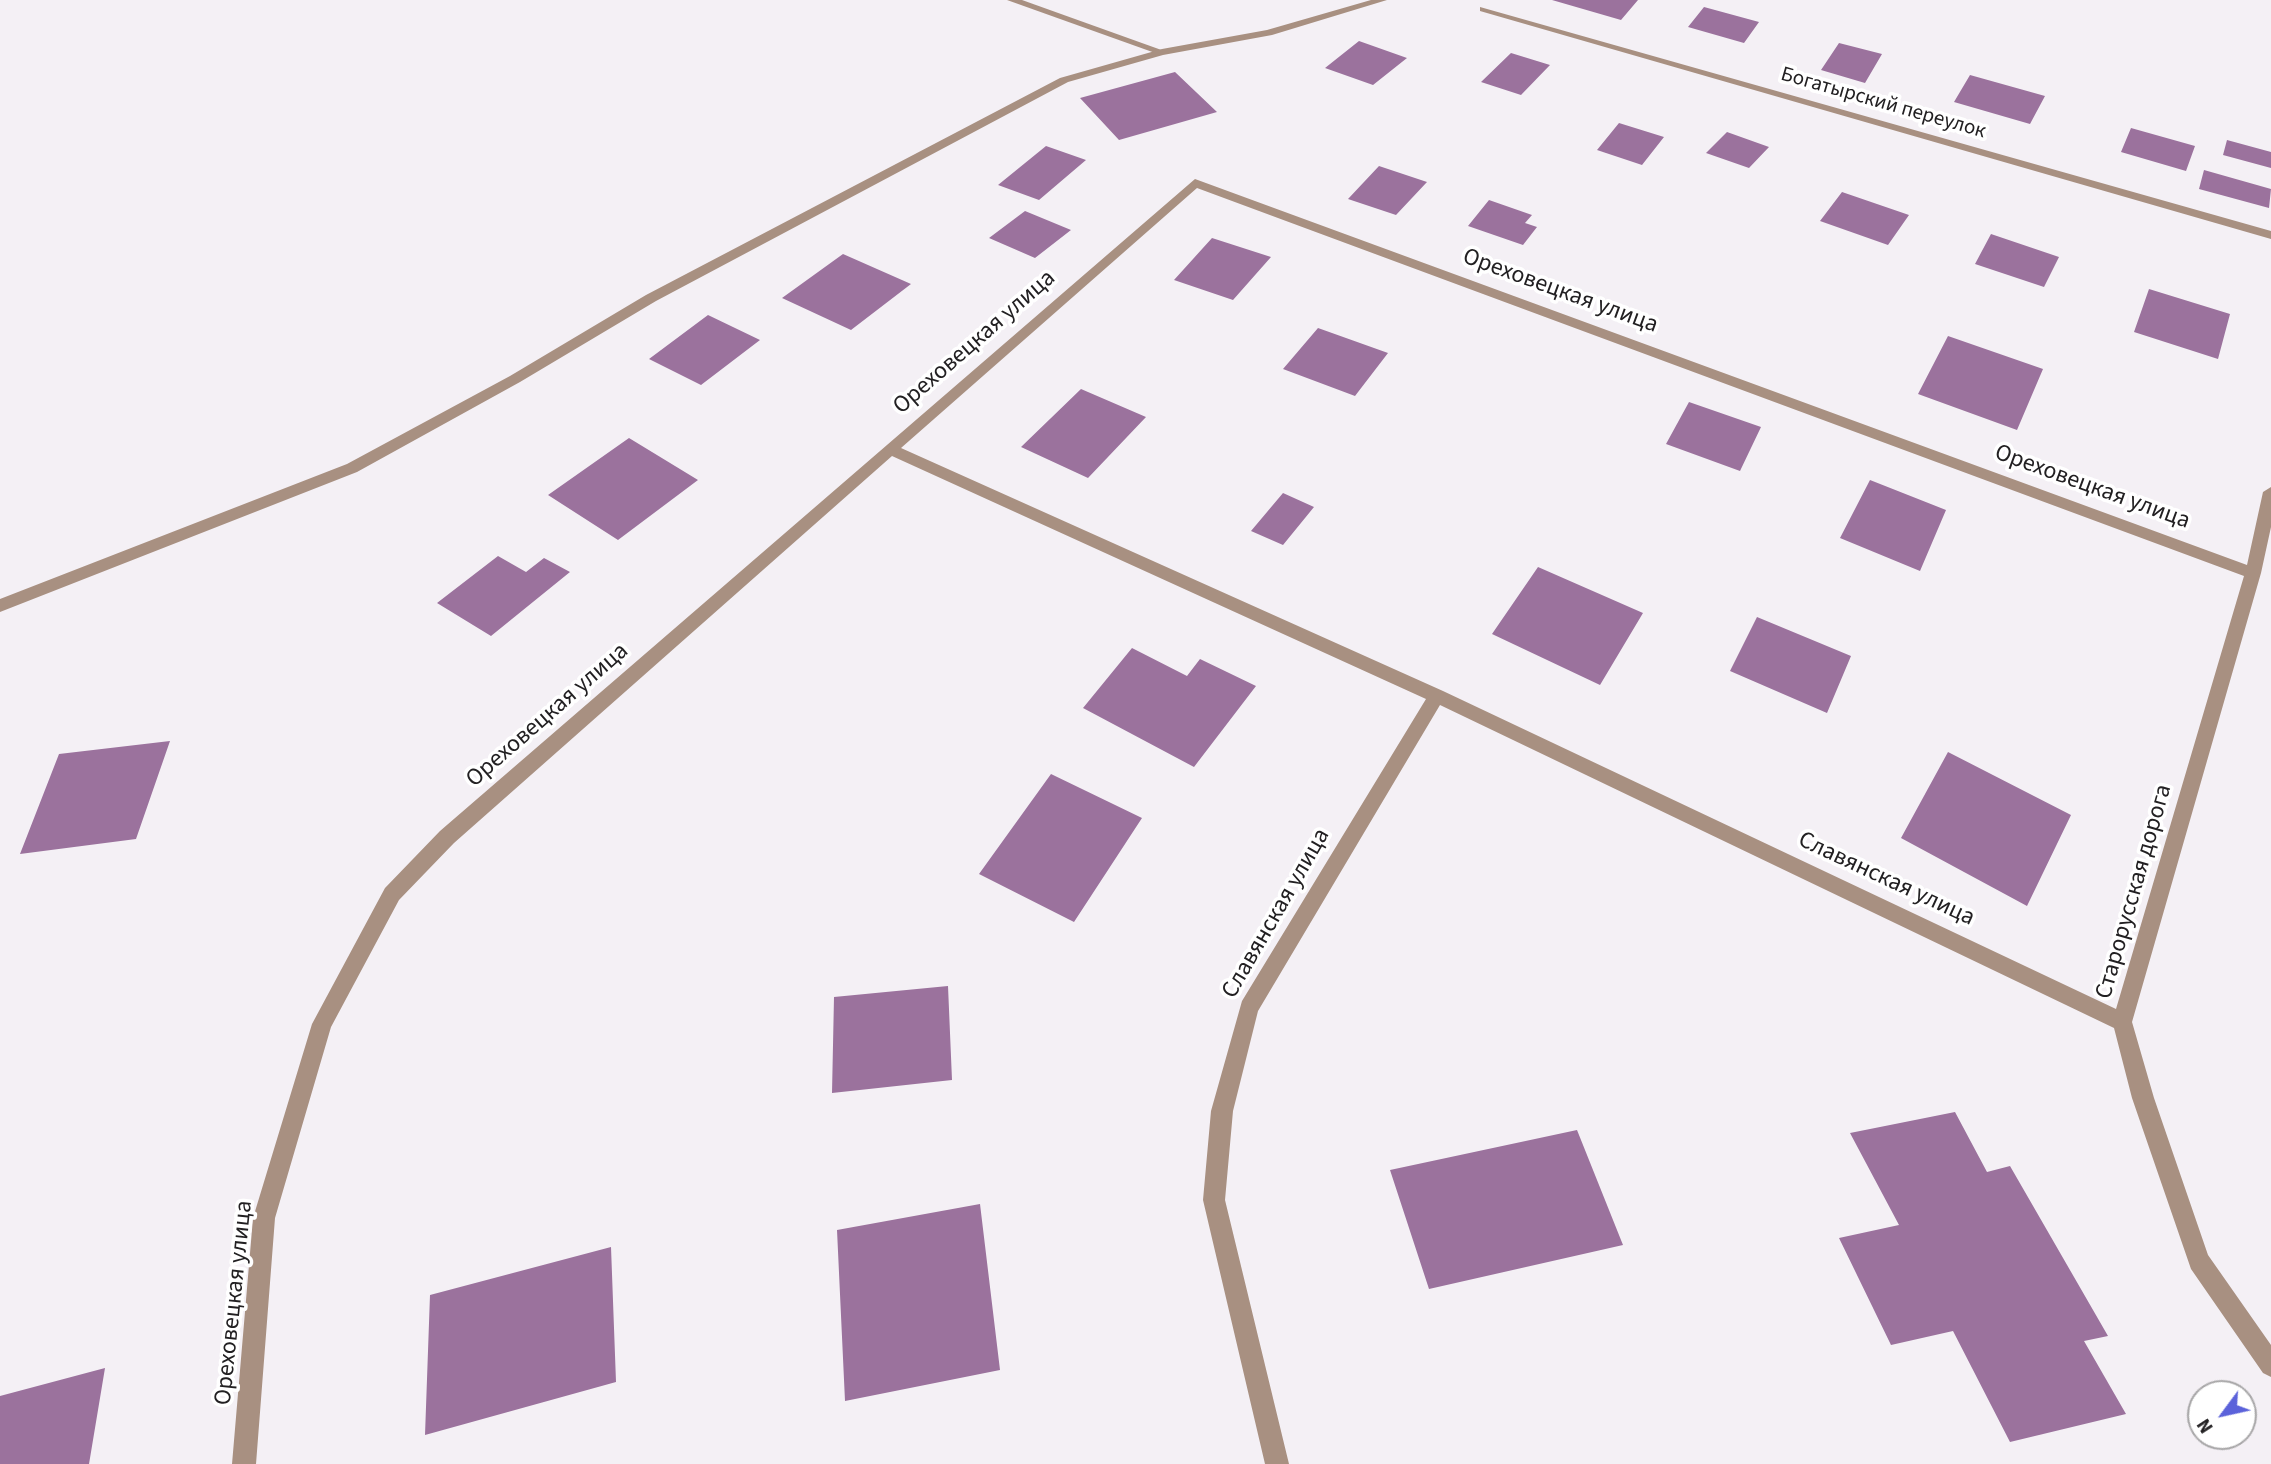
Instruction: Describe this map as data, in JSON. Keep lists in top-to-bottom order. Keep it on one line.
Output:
{"streets":{"street":["Богатырский переулок","Ореховецкая улица","Славянская улица","Старорусская дорога"]},"crossings":[["Ореховецкая улица","Славянская улица"],["Ореховецкая улица","Старорусская дорога"],["Славянская улица","Старорусская дорога"]],"north":"bottom left"}
